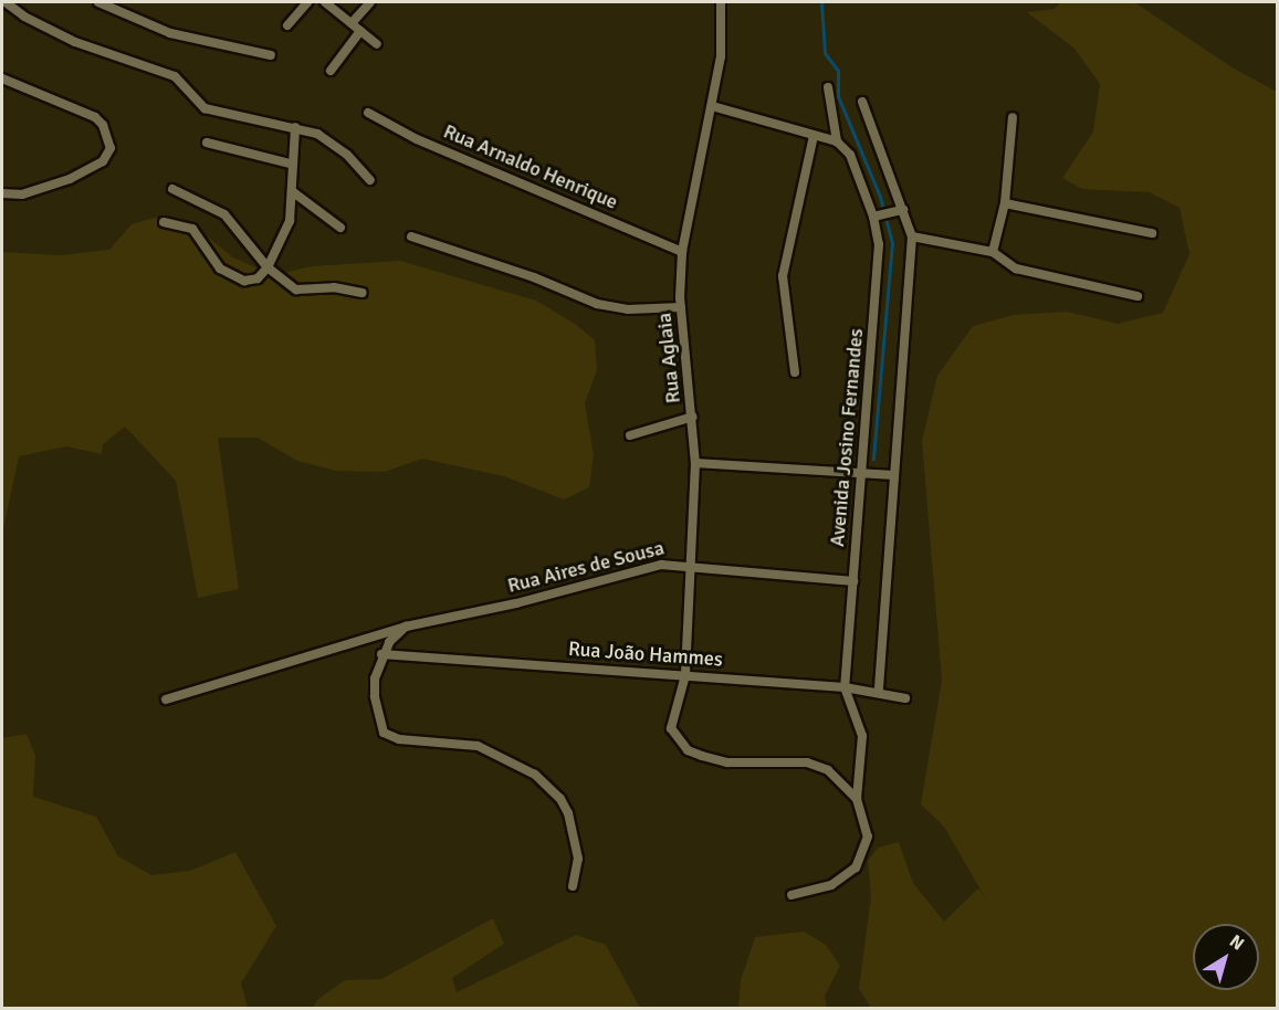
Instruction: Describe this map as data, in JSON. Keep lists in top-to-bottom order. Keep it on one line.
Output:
{"streets":{"street":["Rua Arnaldo Henrique","Rua Aglaia","Avenida Josino Fernandes","Rua Aires de Sousa","Rua João Hammes"]},"crossings":[["Rua Arnaldo Henrique","Rua Aglaia"],["Rua Aglaia","Avenida Josino Fernandes"],["Rua Aglaia","Rua Aires de Sousa"],["Rua Aglaia","Rua João Hammes"],["Avenida Josino Fernandes","Rua Aires de Sousa"],["Avenida Josino Fernandes","Rua João Hammes"]],"north":"top right"}
